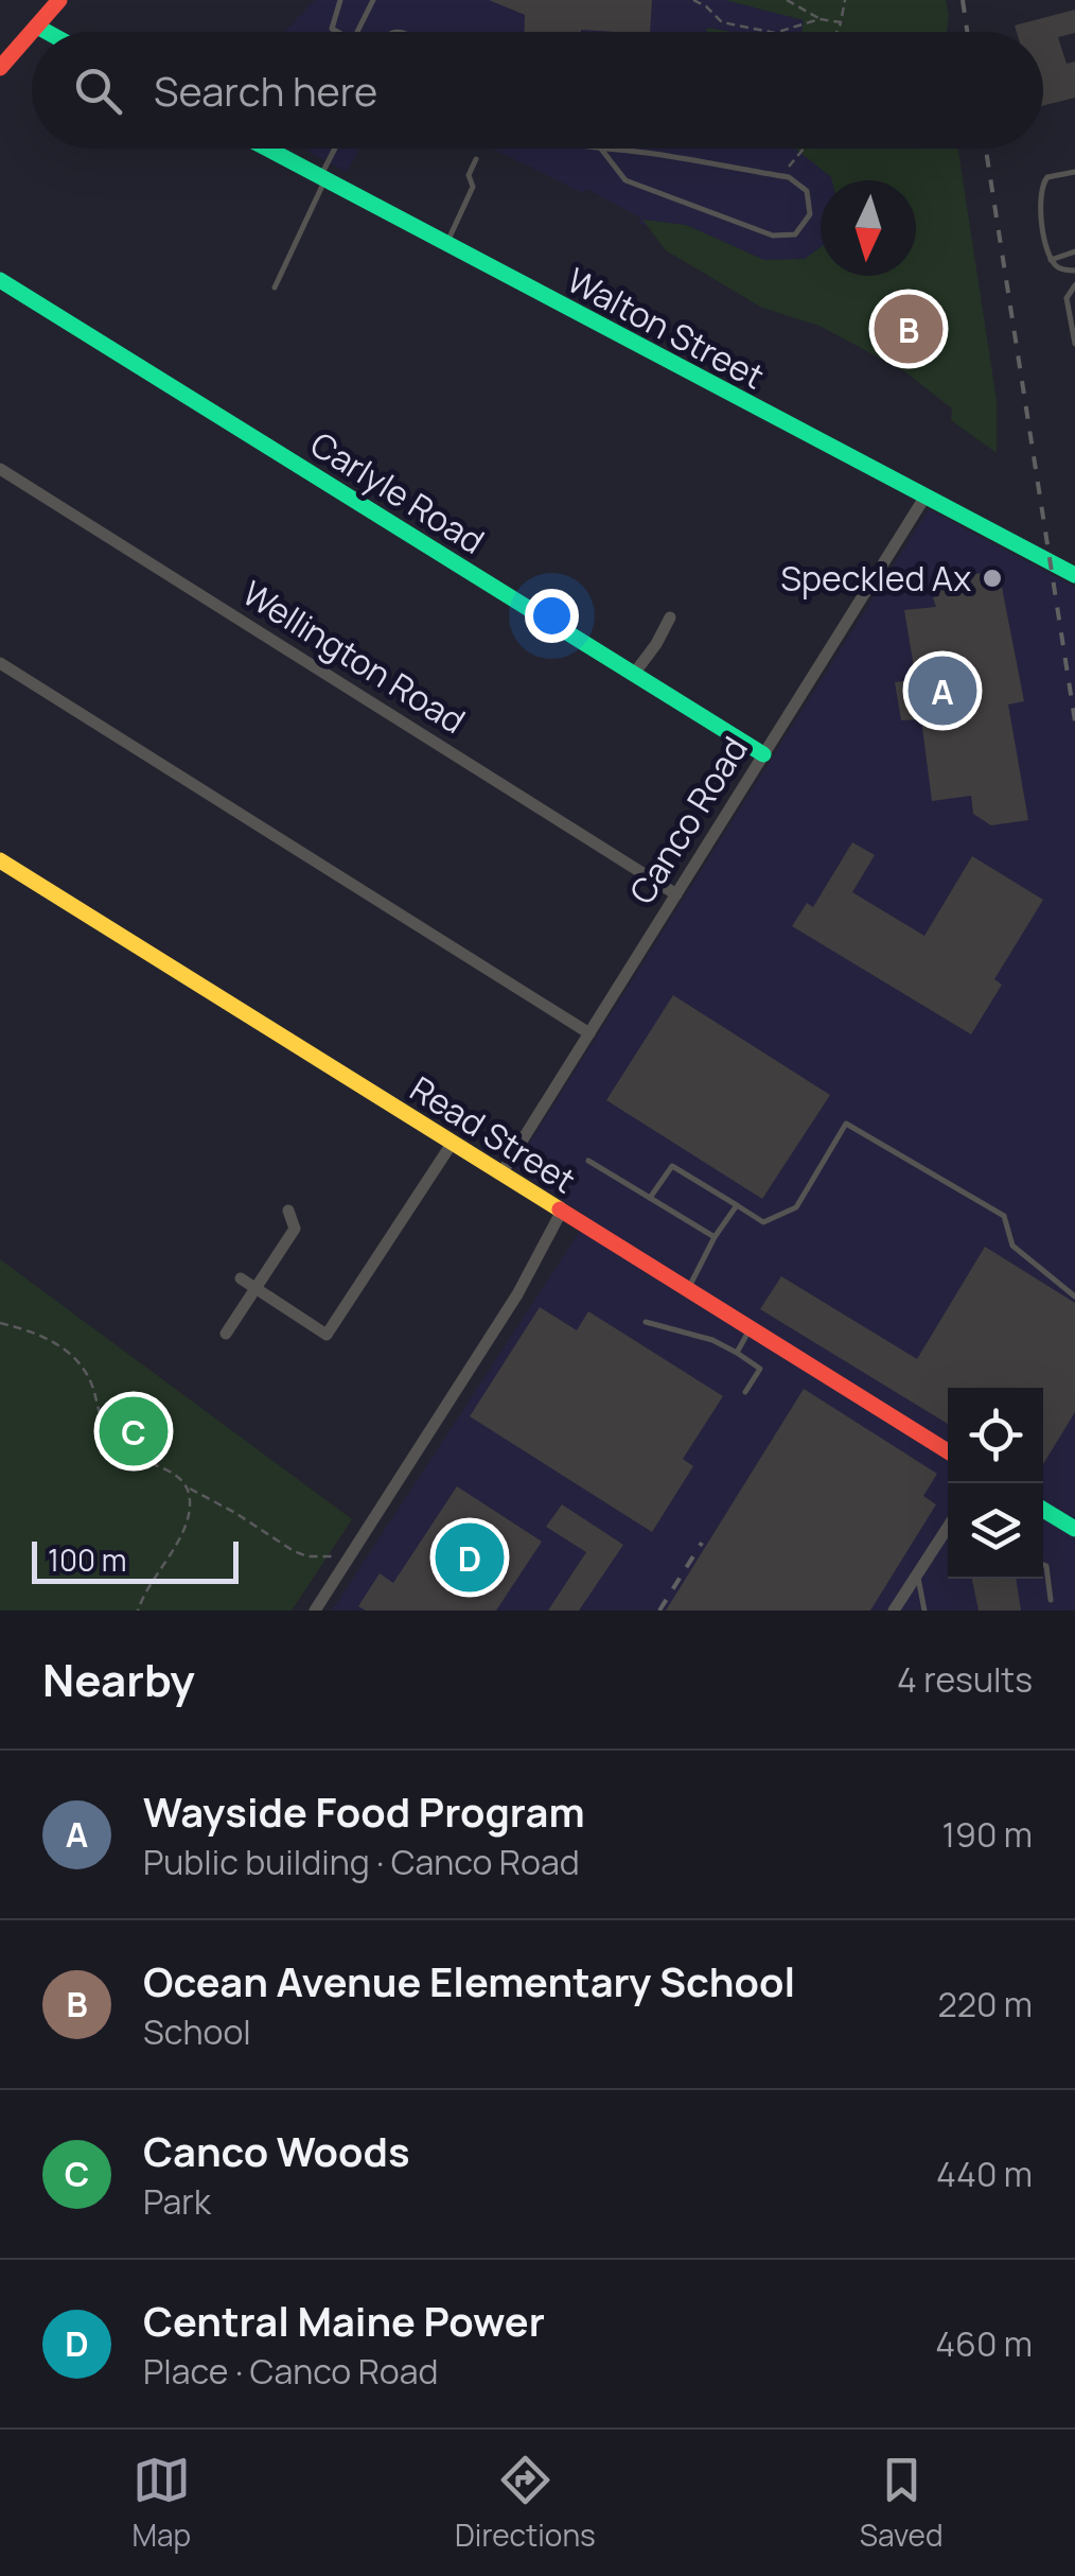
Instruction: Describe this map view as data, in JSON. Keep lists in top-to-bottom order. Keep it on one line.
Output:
{"streets":{"street":["Walton Street","Carlyle Road","Wellington Road","Canco Road","Read Street"]},"crossings":[["Walton Street","Canco Road"],["Carlyle Road","Canco Road"],["Wellington Road","Canco Road"],["Canco Road","Read Street"]],"places":["Speckled Ax"],"scale_bar":"100 m","north":"bottom","page":{"search":"Search here","pins":["B","A","C","D"],"scale":"100 m","heading":["Nearby","4 results"],"list":[{"mark":"A","name":"Wayside Food Program","note":"Public building · Canco Road","value":"190 m"},{"mark":"B","name":"Ocean Avenue Elementary School","note":"School","value":"220 m"},{"mark":"C","name":"Canco Woods","note":"Park","value":"440 m"},{"mark":"D","name":"Central Maine Power","note":"Place · Canco Road","value":"460 m"}],"nav":["Map","Directions","Saved"]}}
